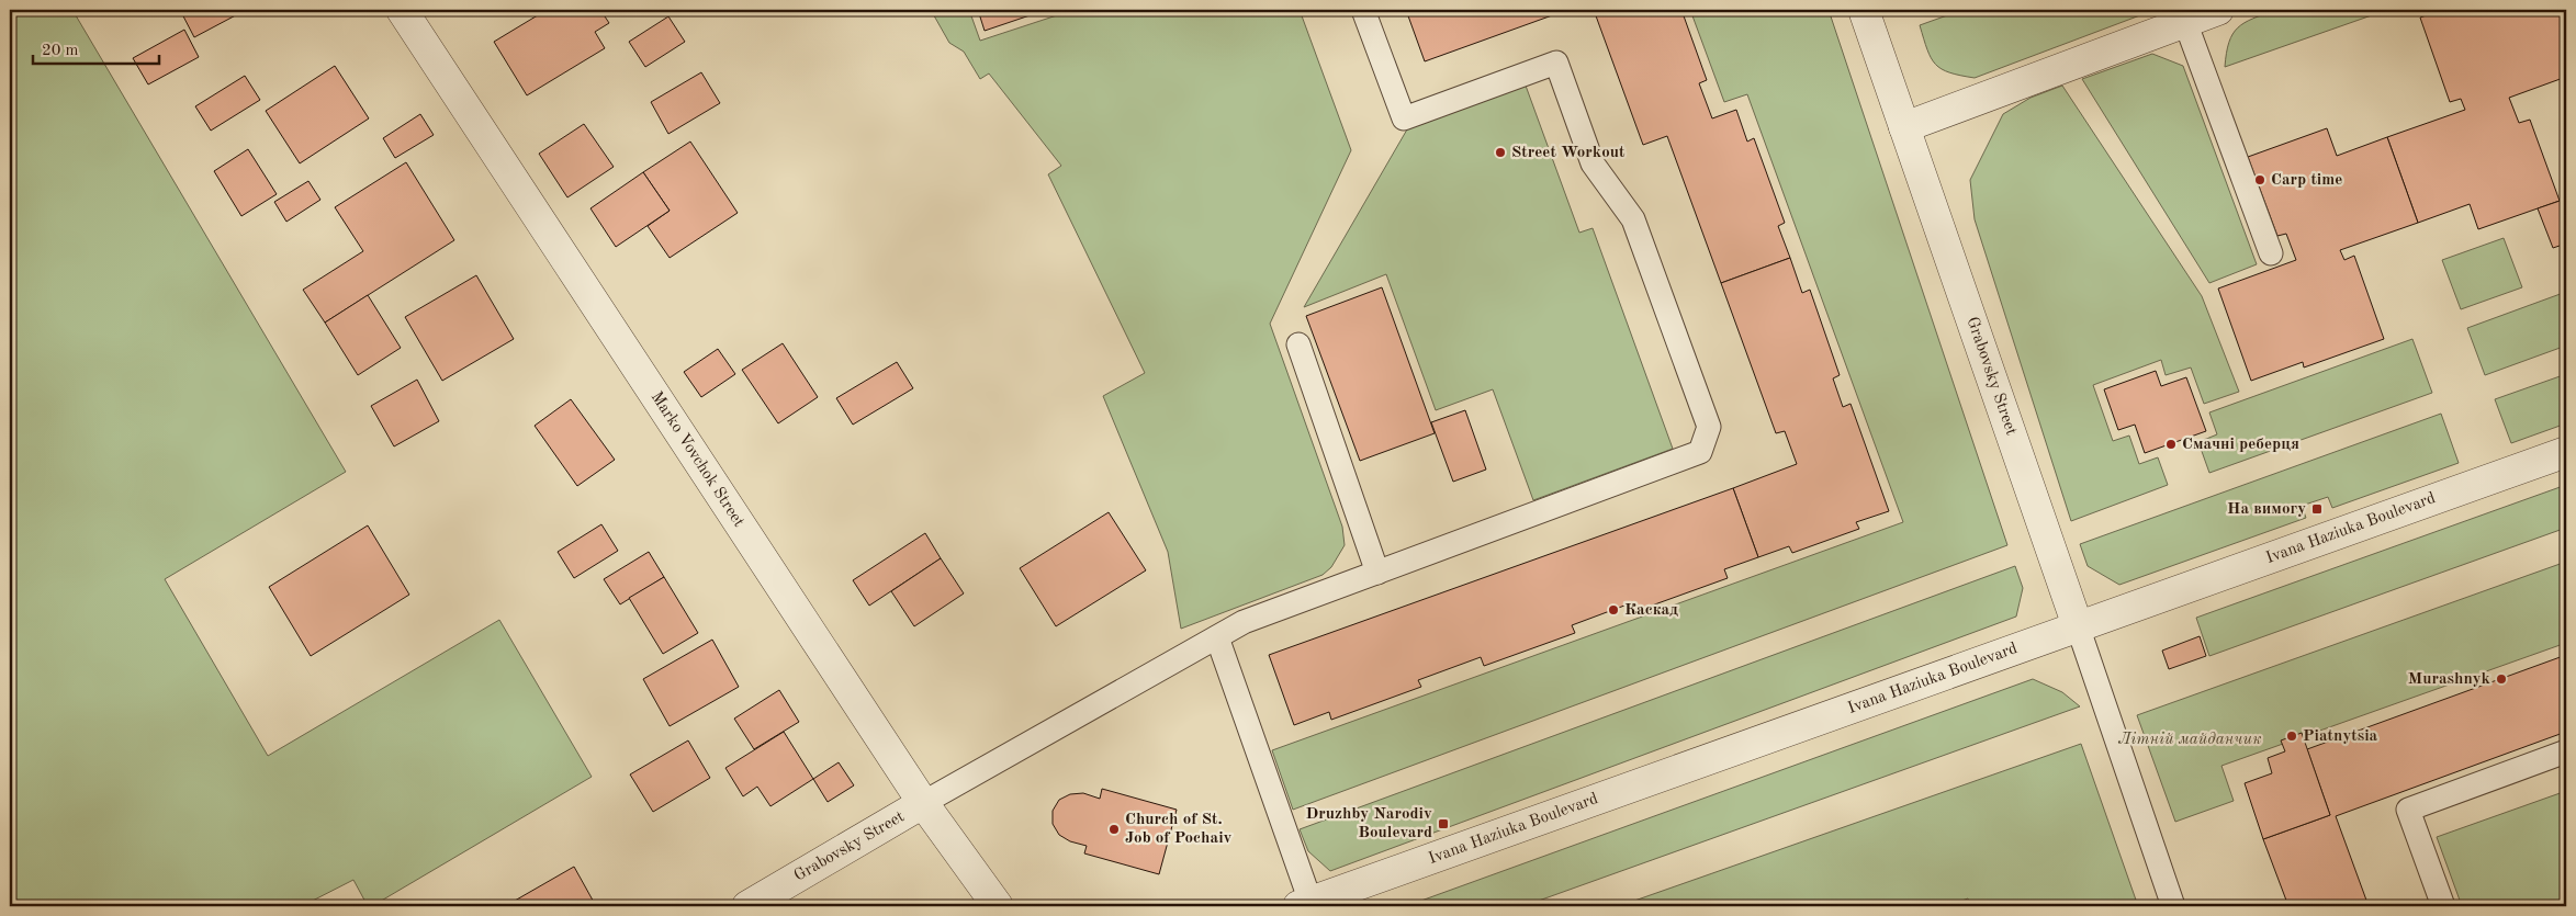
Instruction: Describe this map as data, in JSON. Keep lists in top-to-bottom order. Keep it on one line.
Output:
{"streets":{"street":["Grabovsky Street","Marko Vovchok Street","Ivana Haziuka Boulevard"]},"crossings":[["Grabovsky Street","Marko Vovchok Street"],["Grabovsky Street","Ivana Haziuka Boulevard"]],"parks":["Літній майданчик"],"places":{"other":["Street Workout","Carp time","Смачні реберця","Каскад","Murashnyk","Piatnytsia","Church of St. Job of Pochaiv"],"transit":["На вимогу","Druzhby Narodiv Boulevard"]},"scale_bar":"20 m"}
